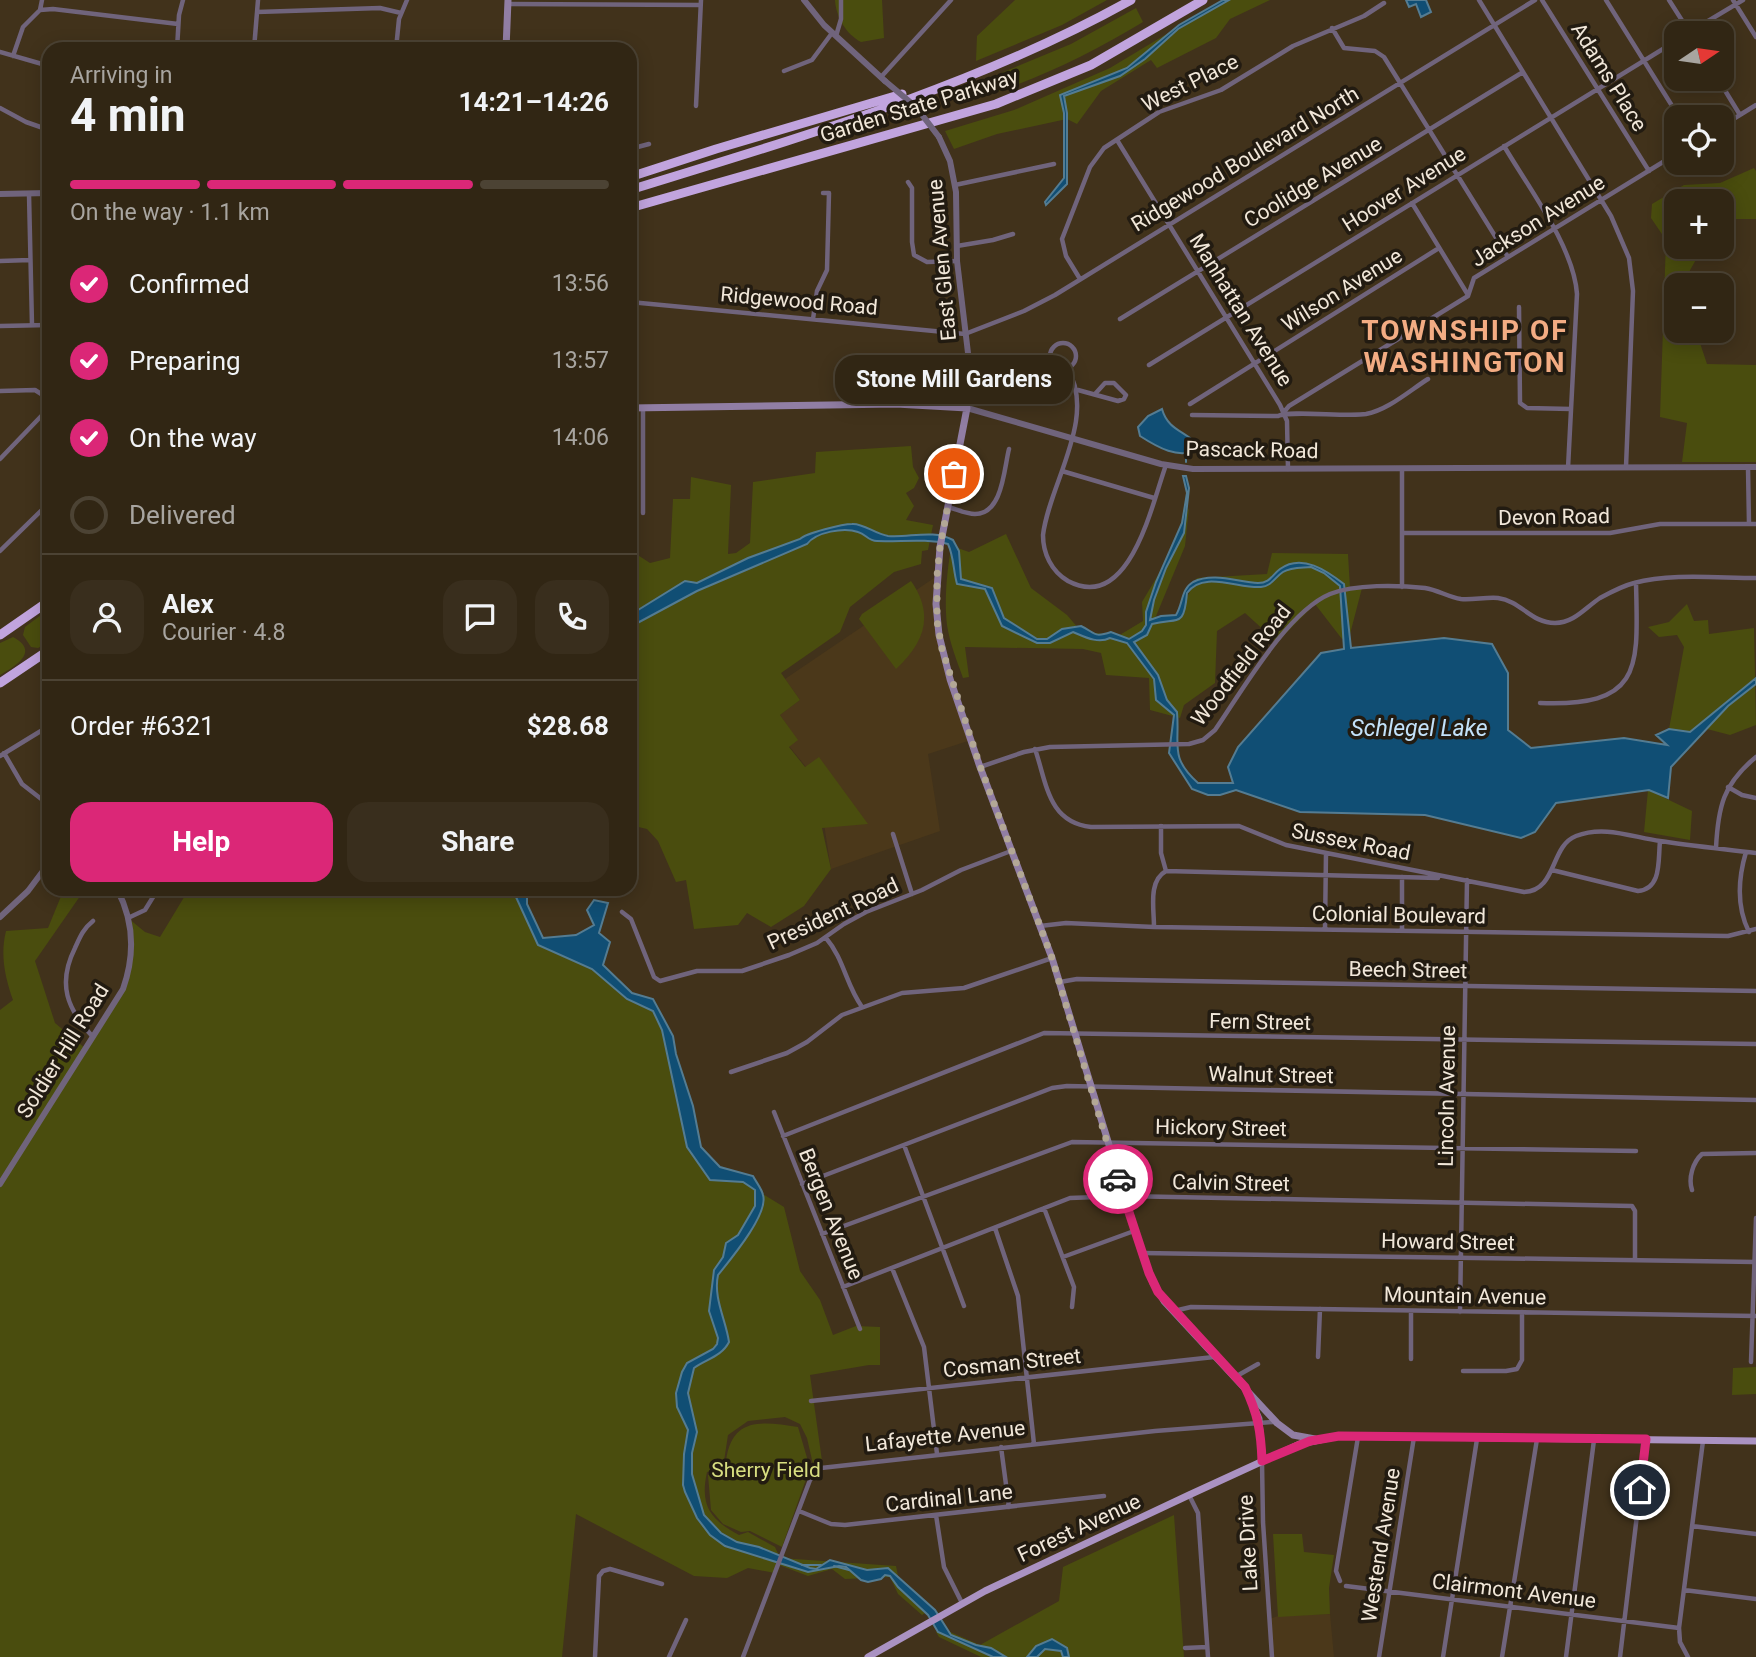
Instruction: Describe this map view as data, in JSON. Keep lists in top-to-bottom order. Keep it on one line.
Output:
{"streets":{"highway":["Garden State Parkway"],"main road":["Pascack Road","Forest Avenue","Lake Drive"],"street":["Adams Place","West Place","Ridgewood Boulevard North","Coolidge Avenue","Hoover Avenue","Jackson Avenue","East Glen Avenue","Wilson Avenue","Ridgewood Road","Manhattan Avenue","Devon Road","Woodfield Road","Sussex Road","President Road","Colonial Boulevard","Beech Street","Fern Street","Soldier Hill Road","Walnut Street","Lincoln Avenue","Hickory Street","Calvin Street","Bergen Avenue","Howard Street","Mountain Avenue","Cosman Street","Lafayette Avenue","Cardinal Lane","Westend Avenue","Clairmont Avenue"]},"crossings":[["Adams Place","Hoover Avenue"],["Adams Place","Jackson Avenue"],["West Place","Ridgewood Boulevard North"],["West Place","Manhattan Avenue"],["Ridgewood Boulevard North","East Glen Avenue"],["Ridgewood Boulevard North","Ridgewood Road"],["Ridgewood Boulevard North","Manhattan Avenue"],["Coolidge Avenue","Manhattan Avenue"],["Hoover Avenue","Manhattan Avenue"],["Jackson Avenue","Manhattan Avenue"],["East Glen Avenue","Ridgewood Road"],["East Glen Avenue","Pascack Road"],["Wilson Avenue","Manhattan Avenue"],["Manhattan Avenue","Pascack Road"],["Woodfield Road","Sussex Road"],["Sussex Road","Lincoln Avenue"],["Colonial Boulevard","Lincoln Avenue"],["Beech Street","Lincoln Avenue"],["Fern Street","Lincoln Avenue"],["Fern Street","Bergen Avenue"],["Walnut Street","Lincoln Avenue"],["Walnut Street","Bergen Avenue"],["Lincoln Avenue","Hickory Street"],["Lincoln Avenue","Calvin Street"],["Lincoln Avenue","Howard Street"],["Lincoln Avenue","Mountain Avenue"],["Hickory Street","Bergen Avenue"],["Calvin Street","Bergen Avenue"],["Calvin Street","Howard Street"],["Lafayette Avenue","Cardinal Lane"],["Lafayette Avenue","Lake Drive"],["Forest Avenue","Lake Drive"],["Westend Avenue","Clairmont Avenue"]],"districts":["TOWNSHIP OF WASHINGTON"],"water":["Schlegel Lake"],"parks":["Sherry Field"],"places":["Stone Mill Gardens"],"north":"right","page":{"map_buttons":["+","−"],"heading":["4 min","Arriving in","14:21–14:26"],"panel":["Alex","Courier · 4.8","Order #6321","$28.68"],"bar":"On the way · 1.1 km","list":[["Confirmed","13:56"],["Preparing","13:57"],["On the way","14:06"],"Delivered"],"bubble":"Stone Mill Gardens","buttons":["Help","Share"]}}
